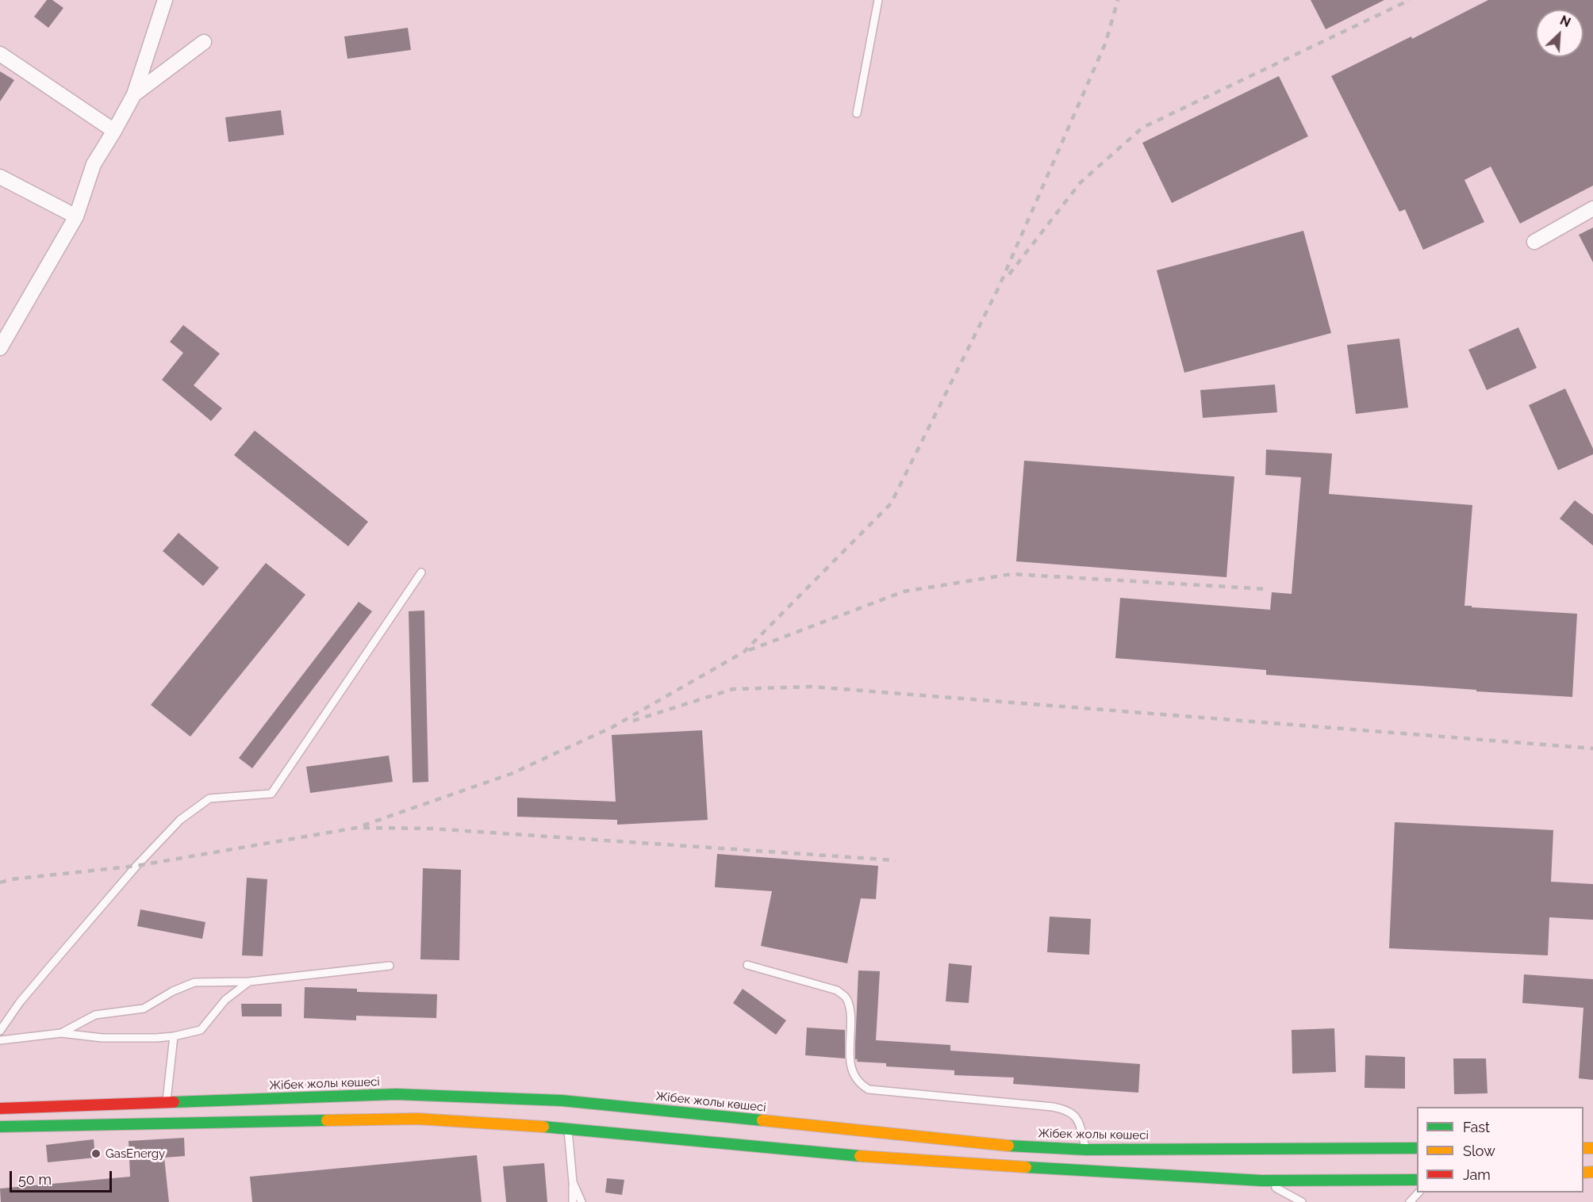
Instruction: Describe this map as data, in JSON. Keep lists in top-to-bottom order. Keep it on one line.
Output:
{"streets":{"main road":["Жібек жолы көшесі"]},"places":["GasEnergy"],"legend":["Fast","Slow","Jam"],"scale_bar":"50 m","north":"top right"}
